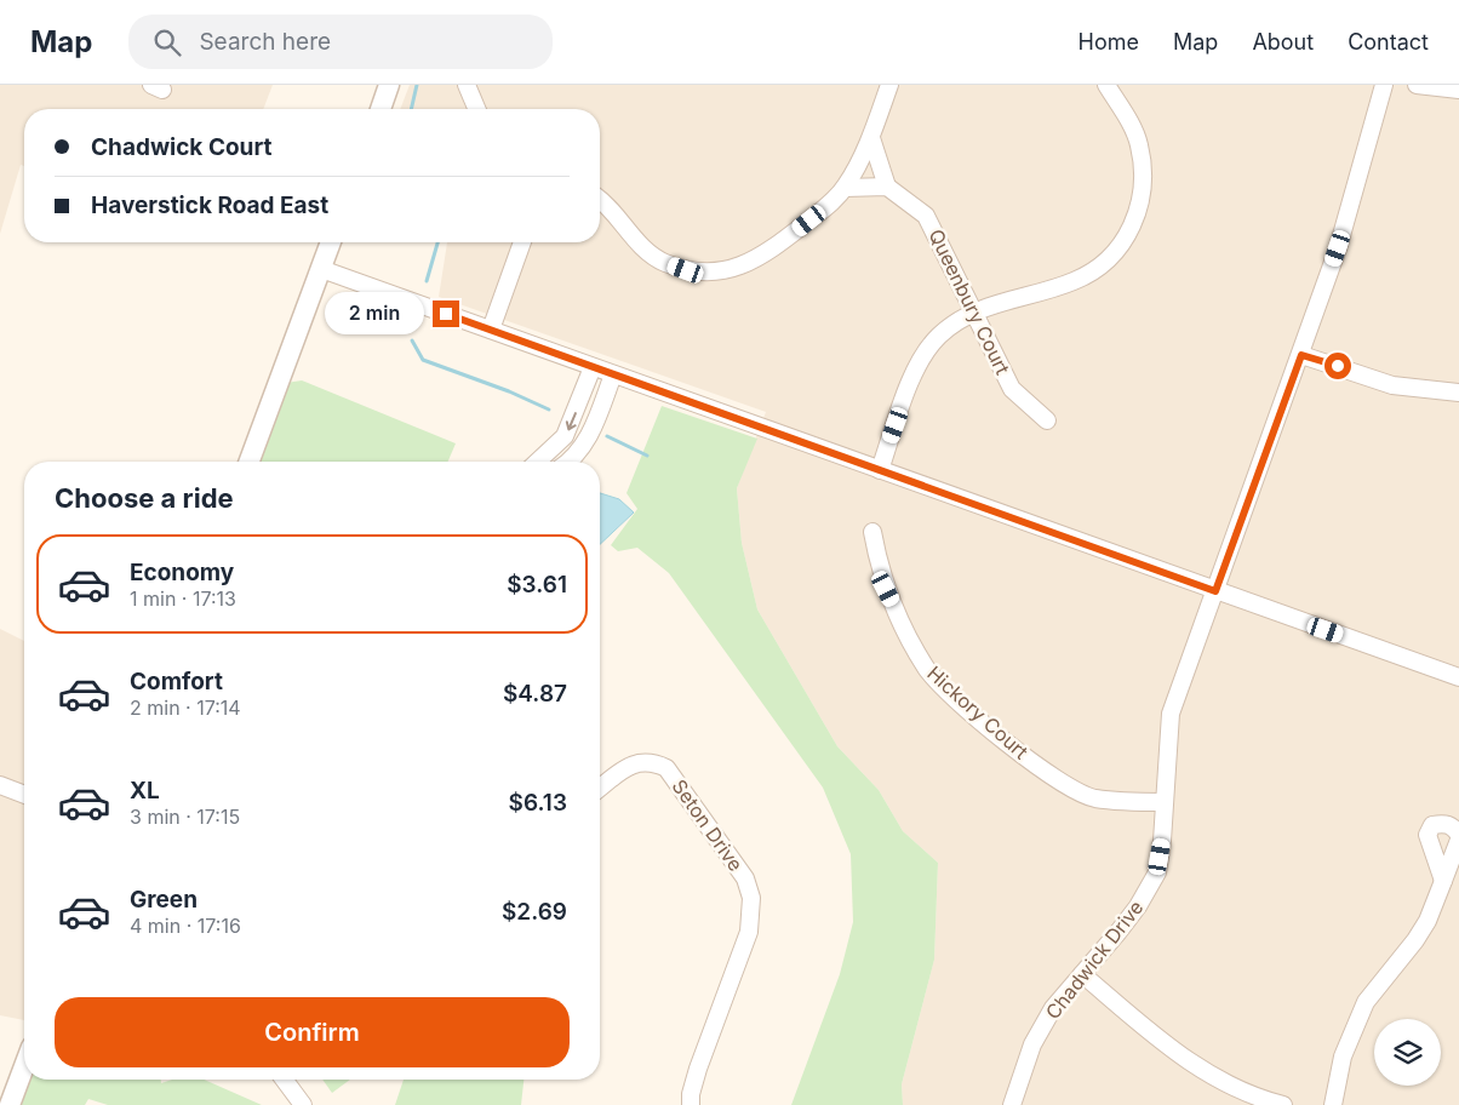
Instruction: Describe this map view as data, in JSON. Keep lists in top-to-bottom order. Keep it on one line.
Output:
{"streets":{"street":["Queenbury Court","Hickory Court","Seton Drive","Chadwick Drive"]},"crossings":[["Hickory Court","Chadwick Drive"]],"page":{"header":"Map","search":"Search here","nav":["Home","Map","About","Contact"],"banner":["Chadwick Court","Haverstick Road East"],"bubble":"2 min","heading":"Choose a ride","list":[{"name":"Economy","note":"1 min · 17:13","value":"$3.61"},{"name":"Comfort","note":"2 min · 17:14","value":"$4.87"},{"name":"XL","note":"3 min · 17:15","value":"$6.13"},{"name":"Green","note":"4 min · 17:16","value":"$2.69"}],"buttons":"Confirm"}}
